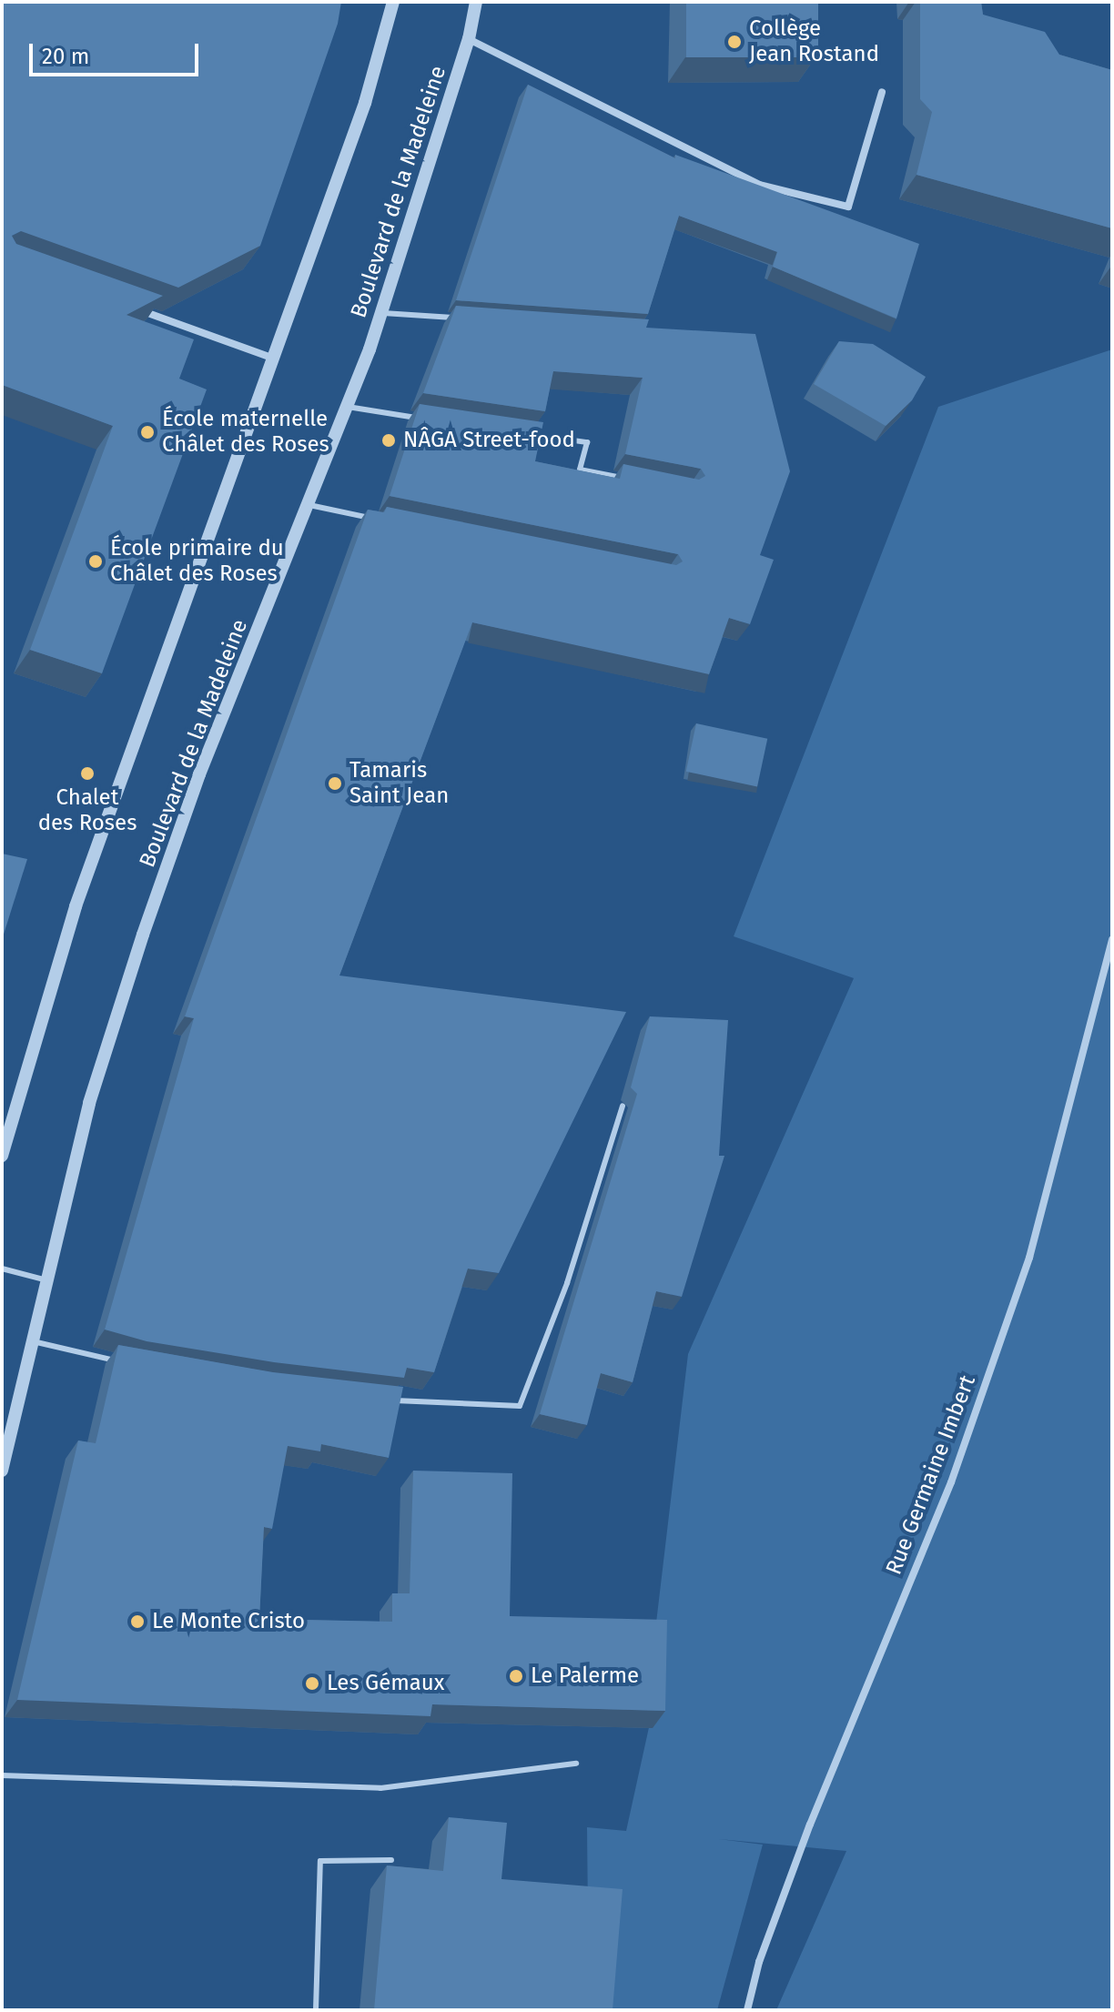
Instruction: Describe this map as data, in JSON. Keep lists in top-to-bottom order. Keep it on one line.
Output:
{"streets":{"street":["Boulevard de la Madeleine","Rue Germaine Imbert"]},"places":["Collège Jean Rostand","École maternelle Châlet des Roses","NÂGA Street-food","École primaire du Châlet des Roses","Chalet des Roses","Tamaris Saint Jean","Le Monte Cristo","Le Palerme","Les Gémaux"],"scale_bar":"20 m"}
